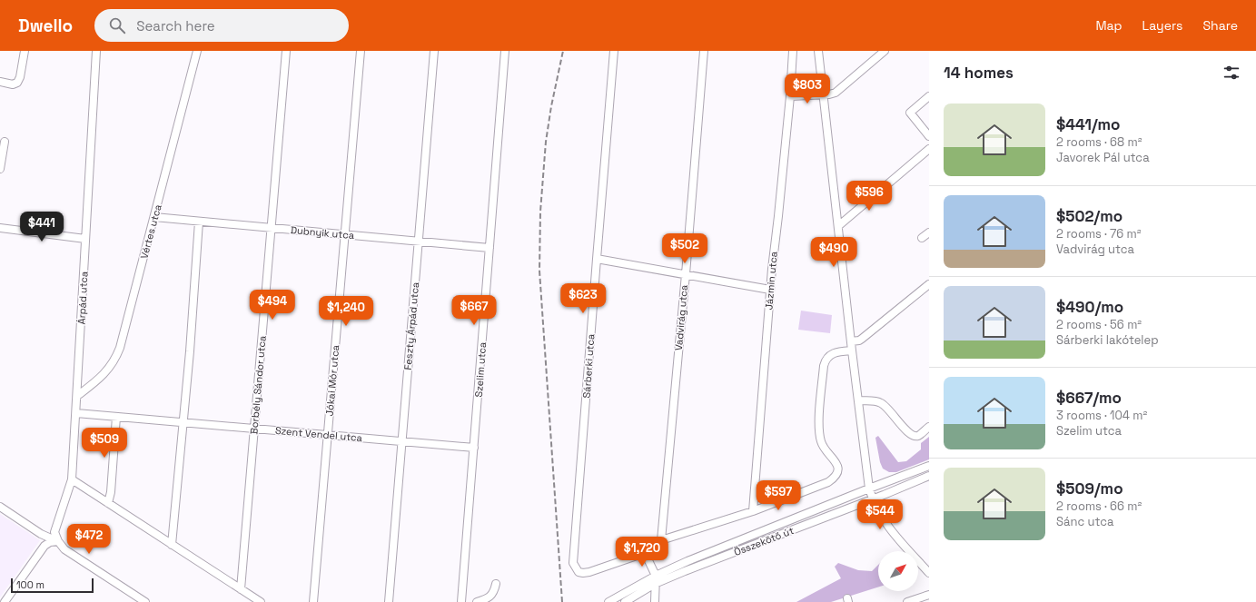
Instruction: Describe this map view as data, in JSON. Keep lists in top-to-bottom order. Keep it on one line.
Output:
{"streets":{"street":["Vértes utca","Dubnyik utca","Jázmin utca","Árpád utca","Vadvirág utca","Feszty Árpád utca","Sárberki utca","Szelim utca","Jókai Mór utca","Borbély Sándor utca","Szent Vendel utca","Összekötő út"]},"crossings":[["Vértes utca","Dubnyik utca"],["Vértes utca","Árpád utca"],["Dubnyik utca","Feszty Árpád utca"],["Dubnyik utca","Szelim utca"],["Dubnyik utca","Jókai Mór utca"],["Dubnyik utca","Borbély Sándor utca"],["Árpád utca","Szent Vendel utca"],["Feszty Árpád utca","Szent Vendel utca"],["Szelim utca","Szent Vendel utca"],["Jókai Mór utca","Szent Vendel utca"],["Borbély Sándor utca","Szent Vendel utca"]],"scale_bar":"100 m","north":"top right","page":{"header":"Dwello","search":"Search here","nav":["Map","Layers","Share"],"heading":"14 homes","price":["$803","$596","$441","$502","$490","$623","$494","$667","$1,240","$509","$597","$544","$472","$1,720"],"list":[{"name":"$441/mo","note":"2 rooms · 68 m² · Javorek Pál utca"},{"name":"$502/mo","note":"2 rooms · 76 m² · Vadvirág utca"},{"name":"$490/mo","note":"2 rooms · 56 m² · Sárberki lakótelep"},{"name":"$667/mo","note":"3 rooms · 104 m² · Szelim utca"},{"name":"$509/mo","note":"2 rooms · 66 m² · Sánc utca"}],"scale":"100 m"}}
